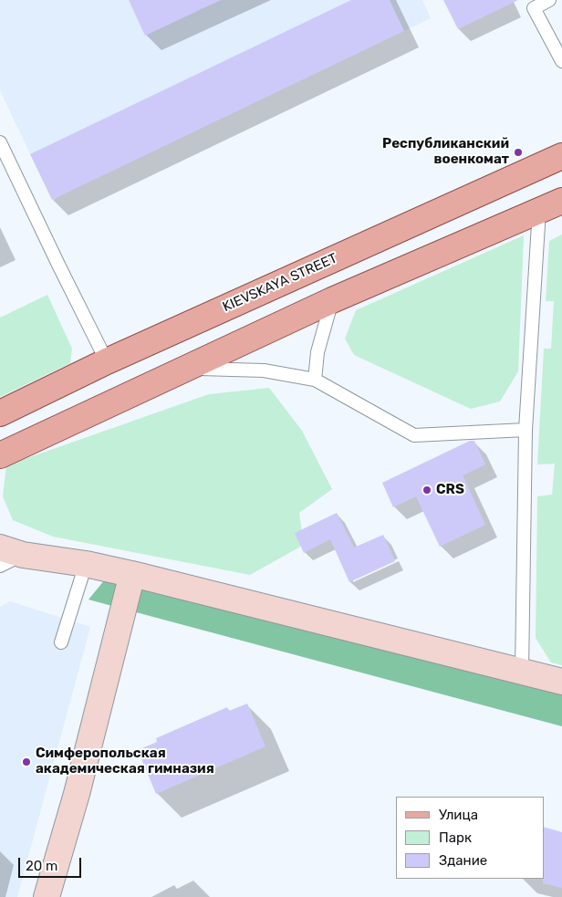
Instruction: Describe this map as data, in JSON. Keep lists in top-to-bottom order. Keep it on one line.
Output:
{"streets":{"main road":["KIEVSKAYA STREET"]},"places":["Республиканский военкомат","CRS","Симферопольская академическая гимназия"],"legend":["Улица","Парк","Здание"],"scale_bar":"20 m"}
